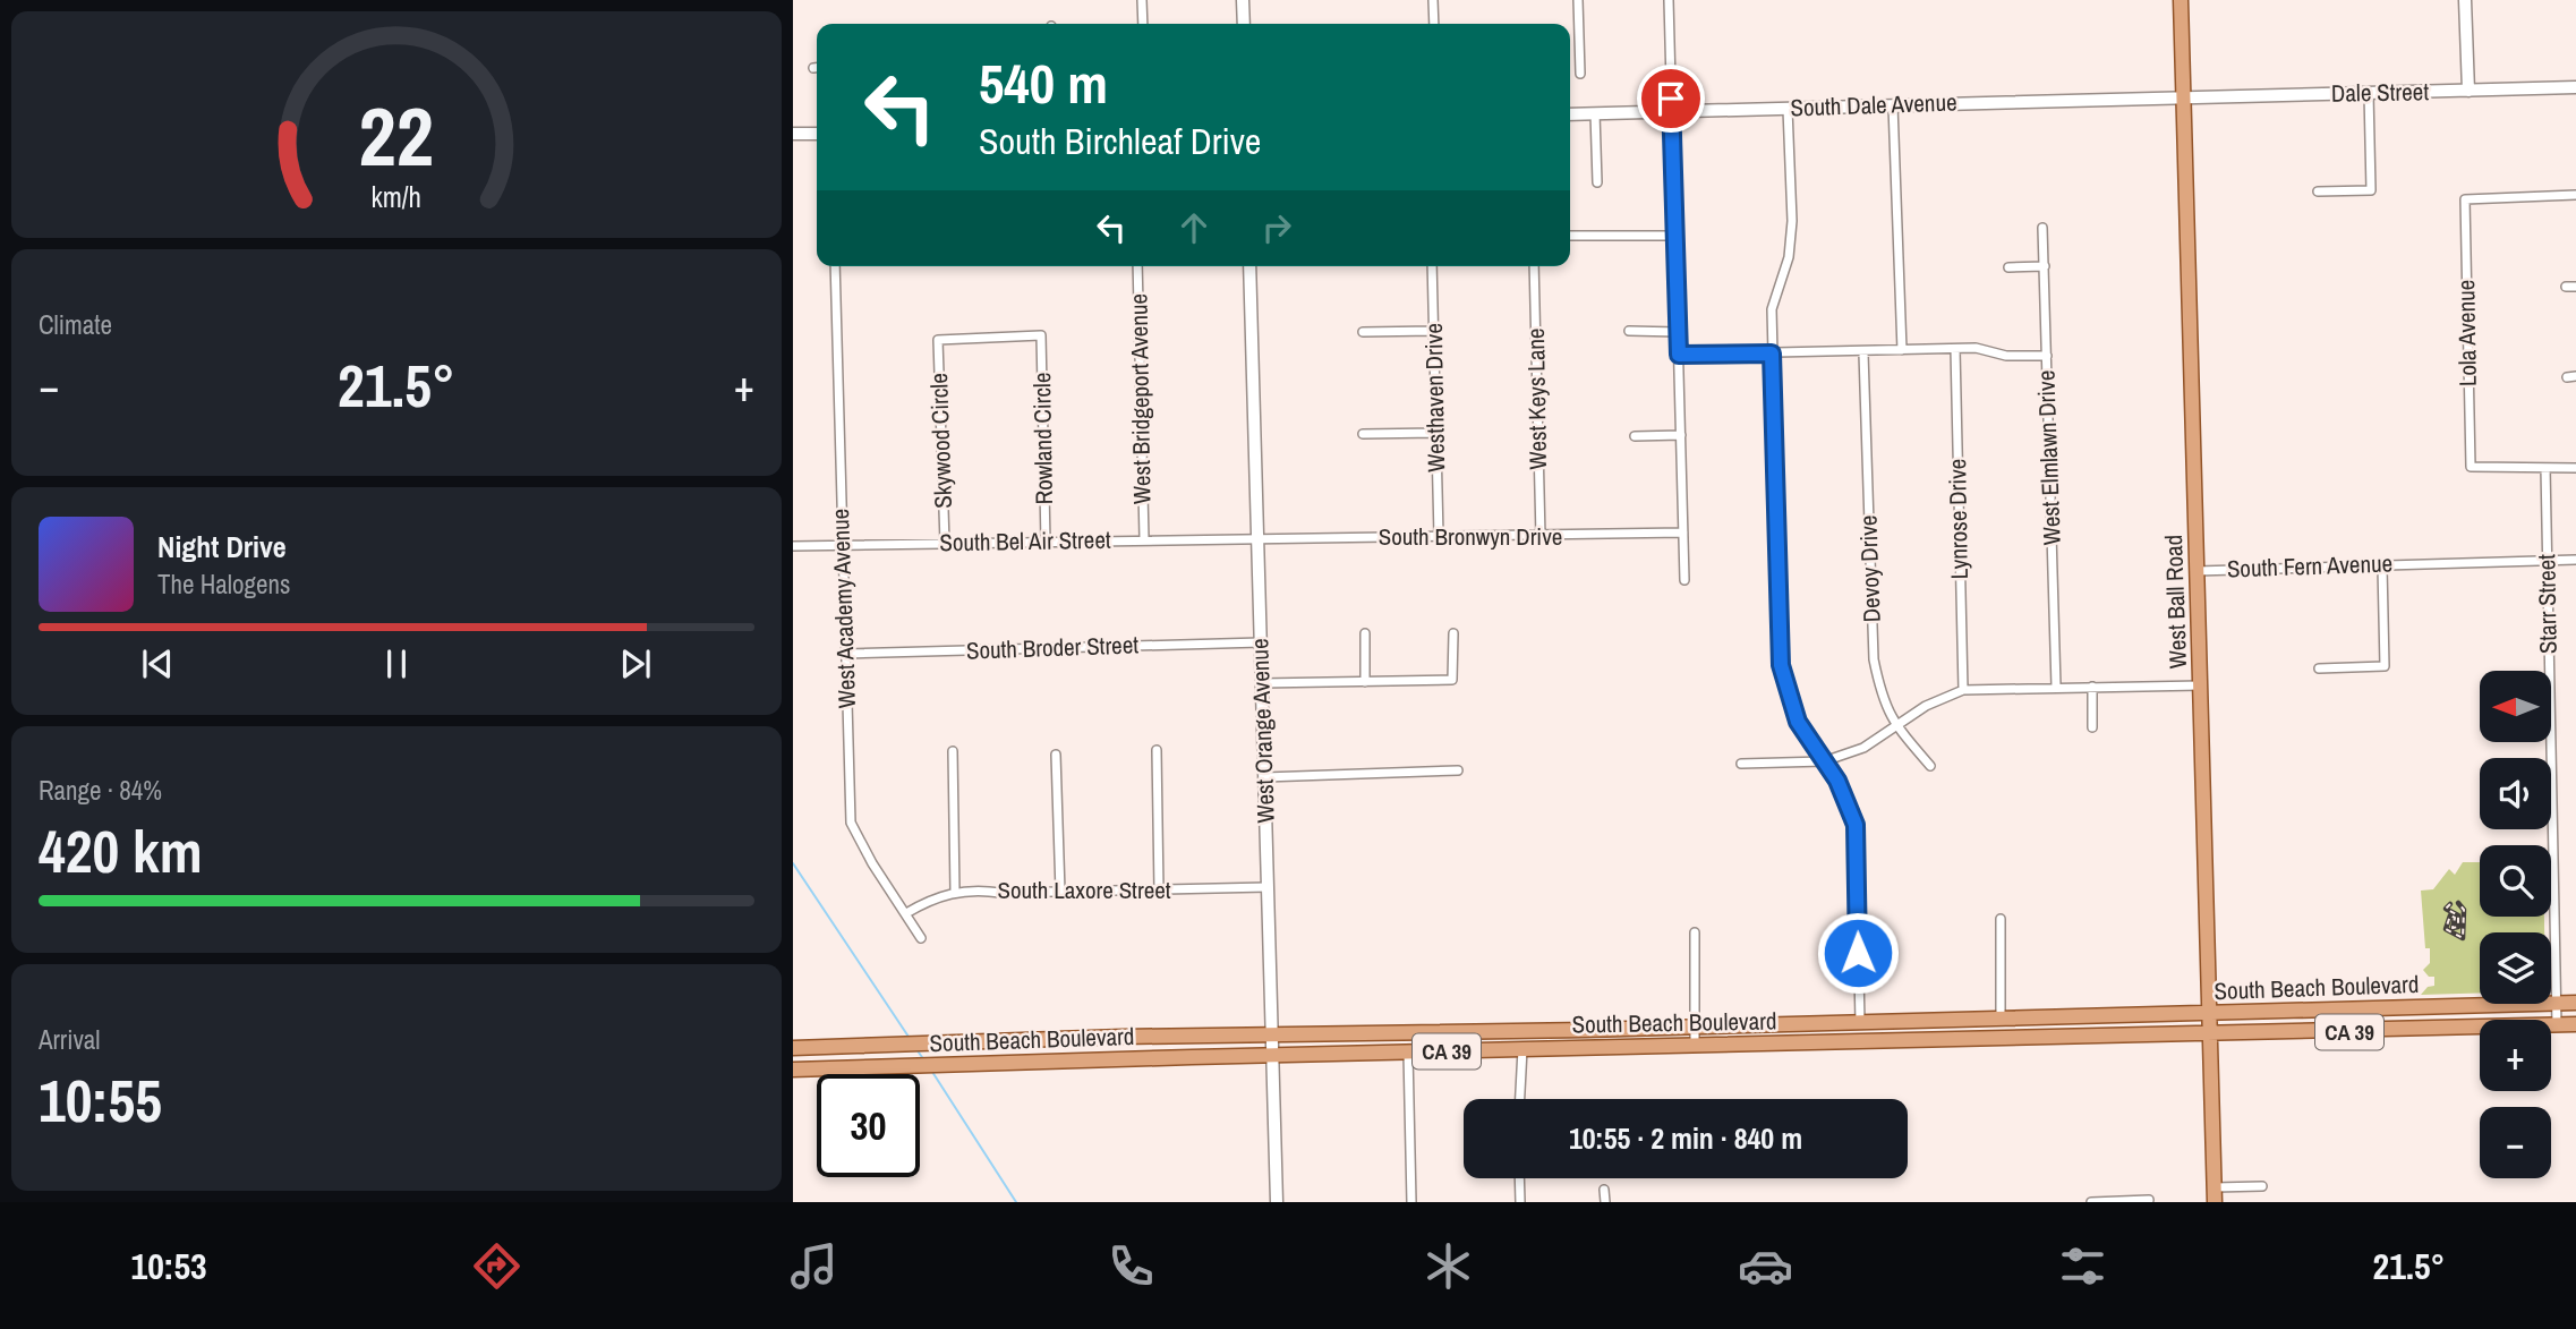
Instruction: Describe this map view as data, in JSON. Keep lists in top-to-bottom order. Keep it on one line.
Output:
{"streets":{"main road":["West Ball Road","South Beach Boulevard","CA 39"],"street":["Dale Street","South Dale Avenue","Lola Avenue","Westhaven Drive","West Bridgeport Avenue","West Keys Lane","Rowland Circle","Skywood Circle","West Elmlawn Drive","Lynrose Drive","South Bronwyn Drive","South Bel Air Street","South Fern Avenue","Devoy Drive","Starr Street","West Academy Avenue","South Broder Street","West Orange Avenue","South Laxore Street"]},"crossings":[["Dale Street","South Dale Avenue"],["Dale Street","West Ball Road"],["South Dale Avenue","West Ball Road"],["Lola Avenue","Starr Street"],["Westhaven Drive","South Bronwyn Drive"],["West Bridgeport Avenue","South Bel Air Street"],["West Keys Lane","South Bronwyn Drive"],["Rowland Circle","Skywood Circle"],["Rowland Circle","South Bel Air Street"],["Skywood Circle","South Bel Air Street"],["South Bronwyn Drive","South Bel Air Street"],["South Bronwyn Drive","West Orange Avenue"],["South Bel Air Street","West Academy Avenue"],["South Bel Air Street","West Orange Avenue"],["South Fern Avenue","West Ball Road"],["South Fern Avenue","Starr Street"],["West Ball Road","South Beach Boulevard"],["Starr Street","South Beach Boulevard"],["Starr Street","CA 39"],["West Academy Avenue","South Broder Street"],["West Academy Avenue","South Laxore Street"],["South Broder Street","West Orange Avenue"],["West Orange Avenue","South Laxore Street"],["West Orange Avenue","South Beach Boulevard"],["South Beach Boulevard","CA 39"]],"north":"left","page":{"turn":["540 m","South Birchleaf Drive"],"tile":["Climate",["Range · 84%","420 km"],["Arrival","10:55"]],"heat":["−","21.5°","+"],"song":["Night Drive","The Halogens"],"map_buttons":["+","−"],"limit":"30","trip":"10:55 · 2 min · 840 m","tabs":["10:53","21.5°"],"gauge":["22","km/h"]}}
